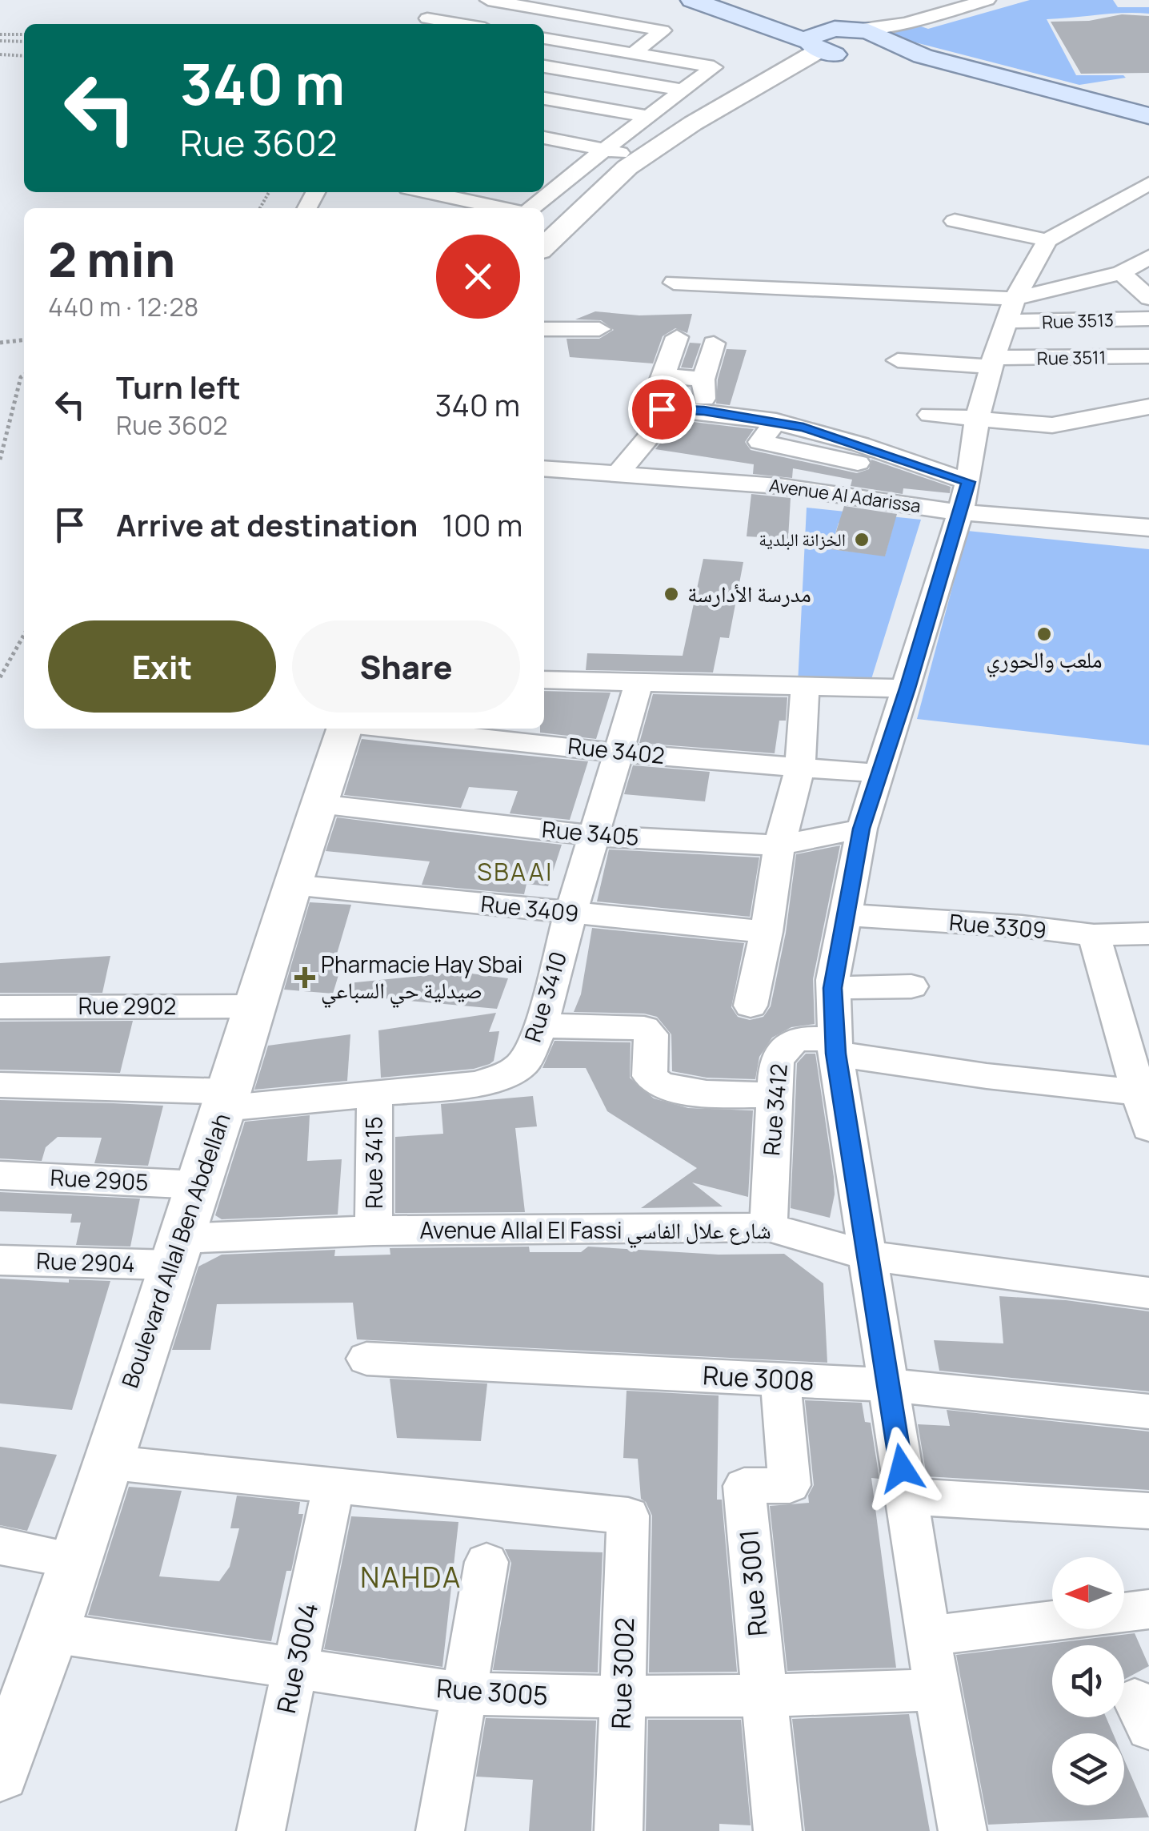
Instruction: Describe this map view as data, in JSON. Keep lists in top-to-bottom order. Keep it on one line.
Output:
{"streets":{"street":["Rue 3513","Rue 3511","Avenue Al Adarissa","Rue 3402","Rue 3405","Rue 3409","Rue 3309","Rue 3410","Rue 2902","Rue 3412","Rue 3415","Rue 2905","Avenue Allal El Fassi شارع علال الفاسي","Boulevard Allal Ben Abdellah","Rue 2904","Rue 3008","Rue 3001","Rue 3004","Rue 3002","Rue 3005"]},"crossings":[["Rue 3402","Rue 3410"],["Rue 3405","Rue 3410"],["Rue 3405","Boulevard Allal Ben Abdellah"],["Rue 3409","Rue 3410"],["Rue 3409","Boulevard Allal Ben Abdellah"],["Rue 3410","Rue 3415"],["Rue 3410","Boulevard Allal Ben Abdellah"],["Rue 2902","Boulevard Allal Ben Abdellah"],["Rue 3412","Avenue Allal El Fassi شارع علال الفاسي"],["Rue 3415","Avenue Allal El Fassi شارع علال الفاسي"],["Rue 2905","Boulevard Allal Ben Abdellah"],["Avenue Allal El Fassi شارع علال الفاسي","Boulevard Allal Ben Abdellah"],["Avenue Allal El Fassi شارع علال الفاسي","Rue 2904"],["Boulevard Allal Ben Abdellah","Rue 2904"],["Boulevard Allal Ben Abdellah","Rue 3005"],["Rue 3008","Rue 3001"],["Rue 3001","Rue 3005"],["Rue 3004","Rue 3002"],["Rue 3004","Rue 3005"],["Rue 3002","Rue 3005"]],"districts":["SBAAI","NAHDA"],"places":{"other":["الخزانة البلدية","مدرسة الأدارسة","ملعب والحوري"],"health":["Pharmacie Hay Sbai صيدلية حي السباعي"]},"north":"left","page":{"turn":["340 m","Rue 3602"],"heading":["2 min","440 m · 12:28"],"list":[{"name":"Turn left","note":"Rue 3602","value":"340 m"},{"name":"Arrive at destination","value":"100 m"}],"buttons":["Exit","Share"]}}
